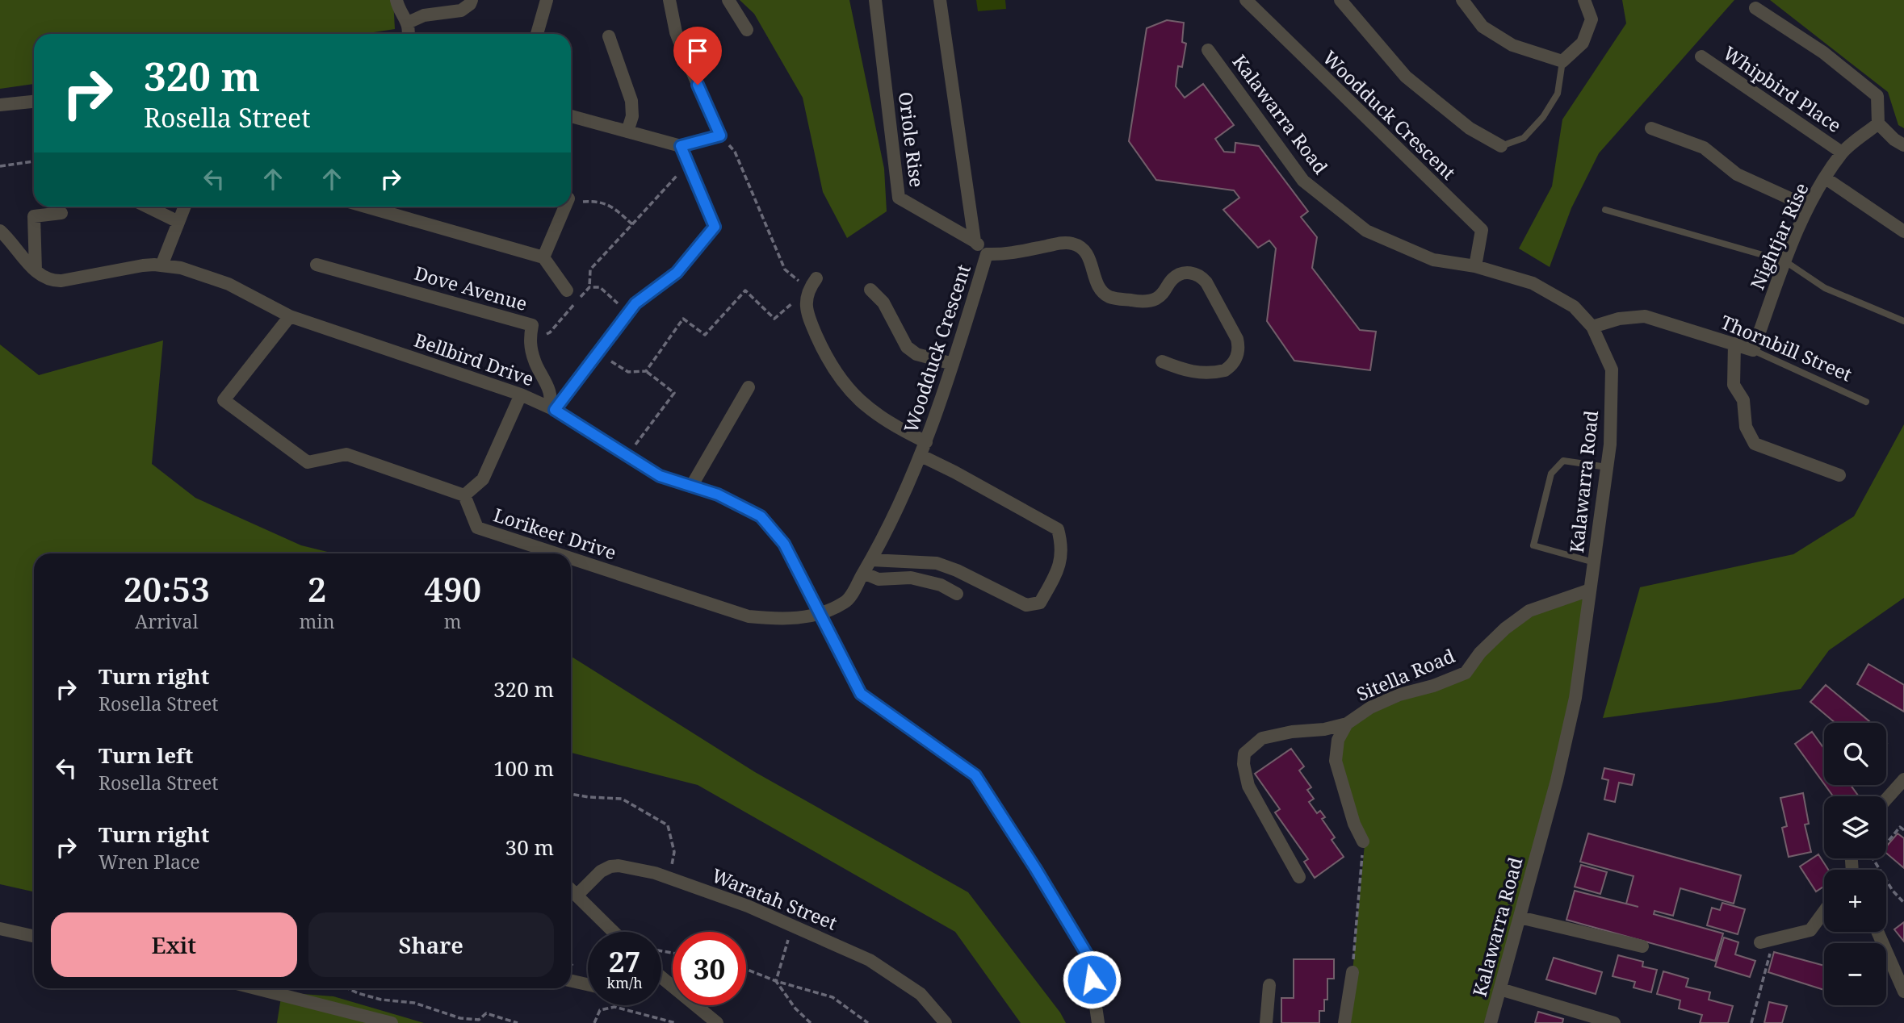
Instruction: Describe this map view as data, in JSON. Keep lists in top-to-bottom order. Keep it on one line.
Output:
{"streets":{"street":["Whipbird Place","Kalawarra Road","Woodduck Crescent","Oriole Rise","Nightjar Rise","Dove Avenue","Thornbill Street","Bellbird Drive","Lorikeet Drive","Sitella Road","Waratah Street"]},"crossings":[["Whipbird Place","Nightjar Rise"],["Kalawarra Road","Woodduck Crescent"],["Kalawarra Road","Thornbill Street"],["Kalawarra Road","Sitella Road"],["Woodduck Crescent","Oriole Rise"],["Woodduck Crescent","Bellbird Drive"],["Woodduck Crescent","Lorikeet Drive"],["Nightjar Rise","Thornbill Street"],["Dove Avenue","Bellbird Drive"],["Bellbird Drive","Lorikeet Drive"]],"page":{"turn":["320 m","Rosella Street"],"eta":["20:53","Arrival","2","min","490","m"],"list":[{"name":"Turn right","note":"Rosella Street","value":"320 m"},{"name":"Turn left","note":"Rosella Street","value":"100 m"},{"name":"Turn right","note":"Wren Place","value":"30 m"}],"map_buttons":["+","−"],"buttons":["Exit","Share"],"speed":"27 km/h","limit":"30"}}
